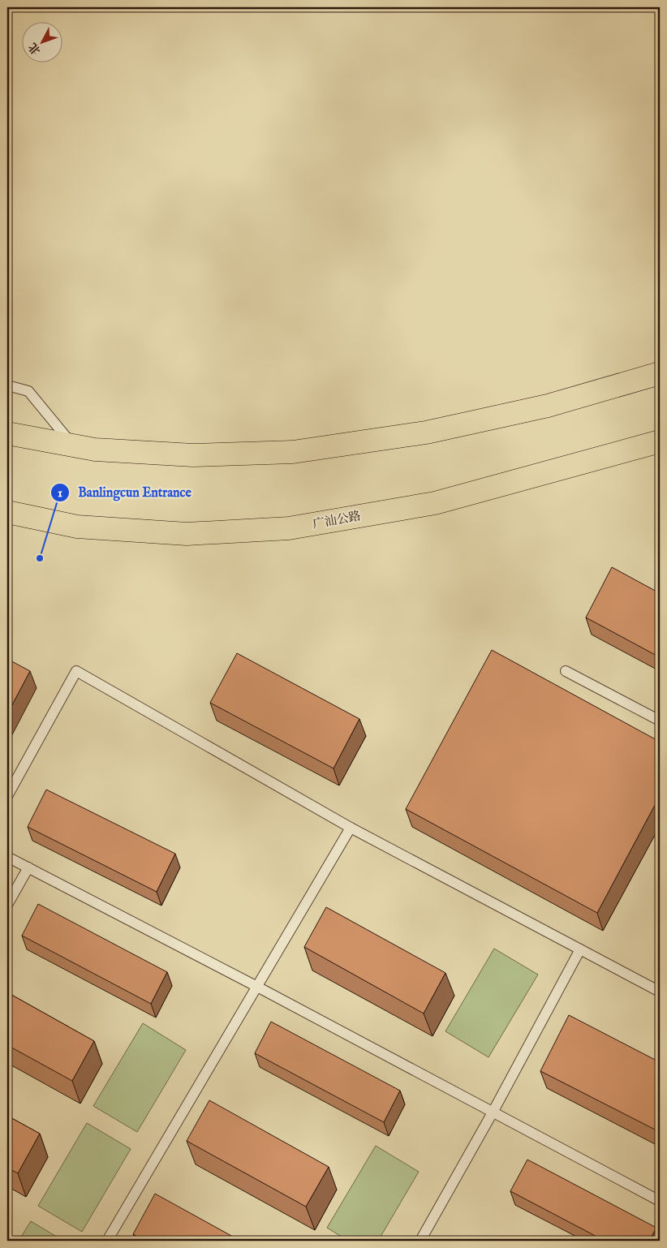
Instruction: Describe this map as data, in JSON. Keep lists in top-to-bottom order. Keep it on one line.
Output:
{"streets":{"highway":["广汕公路"]},"places":["Banlingcun Entrance"],"north":"bottom left"}
